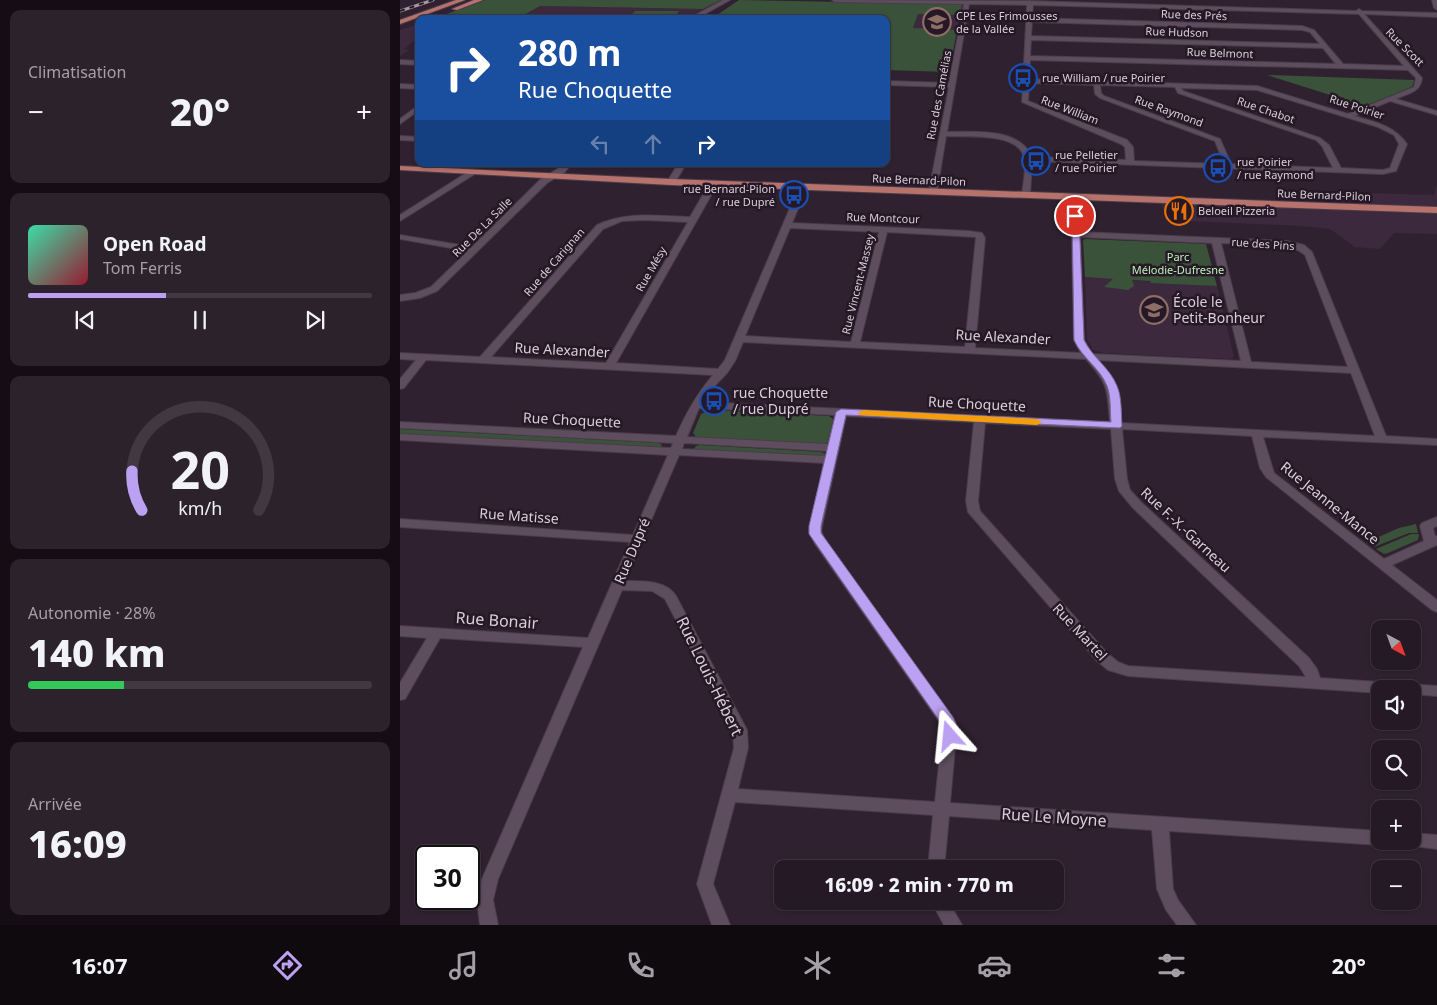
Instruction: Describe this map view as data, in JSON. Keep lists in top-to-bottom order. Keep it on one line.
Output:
{"streets":{"main road":["Rue Bernard-Pilon"],"street":["Rue des Prés","Rue Hudson","Rue Scott","Rue Belmont","Rue des Camélias","Rue Poirier","Rue William","Rue Chabot","Rue Raymond","Rue Montcour","Rue De La Salle","rue des Pins","Rue de Carignan","Rue Mésy","Rue Vincent-Massey","Rue Alexander","Rue Choquette","Rue Jeanne-Mance","Rue Matisse","Rue F.-X.-Garneau","Rue Dupré","Rue Bonair","Rue Martel","Rue Louis-Hébert","Rue Le Moyne"]},"crossings":[["Rue des Prés","Rue Hudson"],["Rue des Prés","Rue Belmont"],["Rue des Prés","Rue William"],["Rue Hudson","Rue William"],["Rue Scott","Rue Belmont"],["Rue Scott","Rue Poirier"],["Rue Belmont","Rue William"],["Rue des Camélias","Rue Bernard-Pilon"],["Rue Poirier","Rue William"],["Rue Poirier","Rue Chabot"],["Rue Poirier","Rue Raymond"],["Rue Bernard-Pilon","Rue De La Salle"],["Rue Bernard-Pilon","Rue Mésy"],["Rue Bernard-Pilon","Rue F.-X.-Garneau"],["Rue Bernard-Pilon","Rue Dupré"],["Rue Montcour","Rue Vincent-Massey"],["Rue Montcour","Rue Alexander"],["Rue Montcour","Rue Dupré"],["rue des Pins","Rue Alexander"],["rue des Pins","Rue Choquette"],["rue des Pins","Rue F.-X.-Garneau"],["Rue de Carignan","Rue Mésy"],["Rue de Carignan","Rue Alexander"],["Rue Mésy","Rue Alexander"],["Rue Vincent-Massey","Rue Alexander"],["Rue Alexander","Rue F.-X.-Garneau"],["Rue Alexander","Rue Dupré"],["Rue Choquette","Rue Jeanne-Mance"],["Rue Choquette","Rue F.-X.-Garneau"],["Rue Choquette","Rue Dupré"],["Rue Choquette","Rue Martel"],["Rue Matisse","Rue Dupré"],["Rue F.-X.-Garneau","Rue Martel"],["Rue Dupré","Rue Bonair"],["Rue Dupré","Rue Louis-Hébert"],["Rue Louis-Hébert","Rue Le Moyne"]],"parks":["Parc Mélodie-Dufresne"],"places":{"school or university":["CPE Les Frimousses de la Vallée","École le Petit-Bonheur"],"bus stop":["rue William / rue Poirier","rue Pelletier / rue Poirier","rue Poirier / rue Raymond","rue Bernard-Pilon / rue Dupré","rue Choquette / rue Dupré"],"restaurant":["Beloeil Pizzeria"]},"north":"bottom right","page":{"tile":["Climatisation",["Autonomie · 28%","140 km"],["Arrivée","16:09"]],"turn":["280 m","Rue Choquette"],"heat":["−","20°","+"],"song":["Open Road","Tom Ferris"],"map_buttons":["+","−"],"limit":"30","trip":"16:09 · 2 min · 770 m","tabs":["16:07","20°"],"gauge":["20","km/h"]}}
